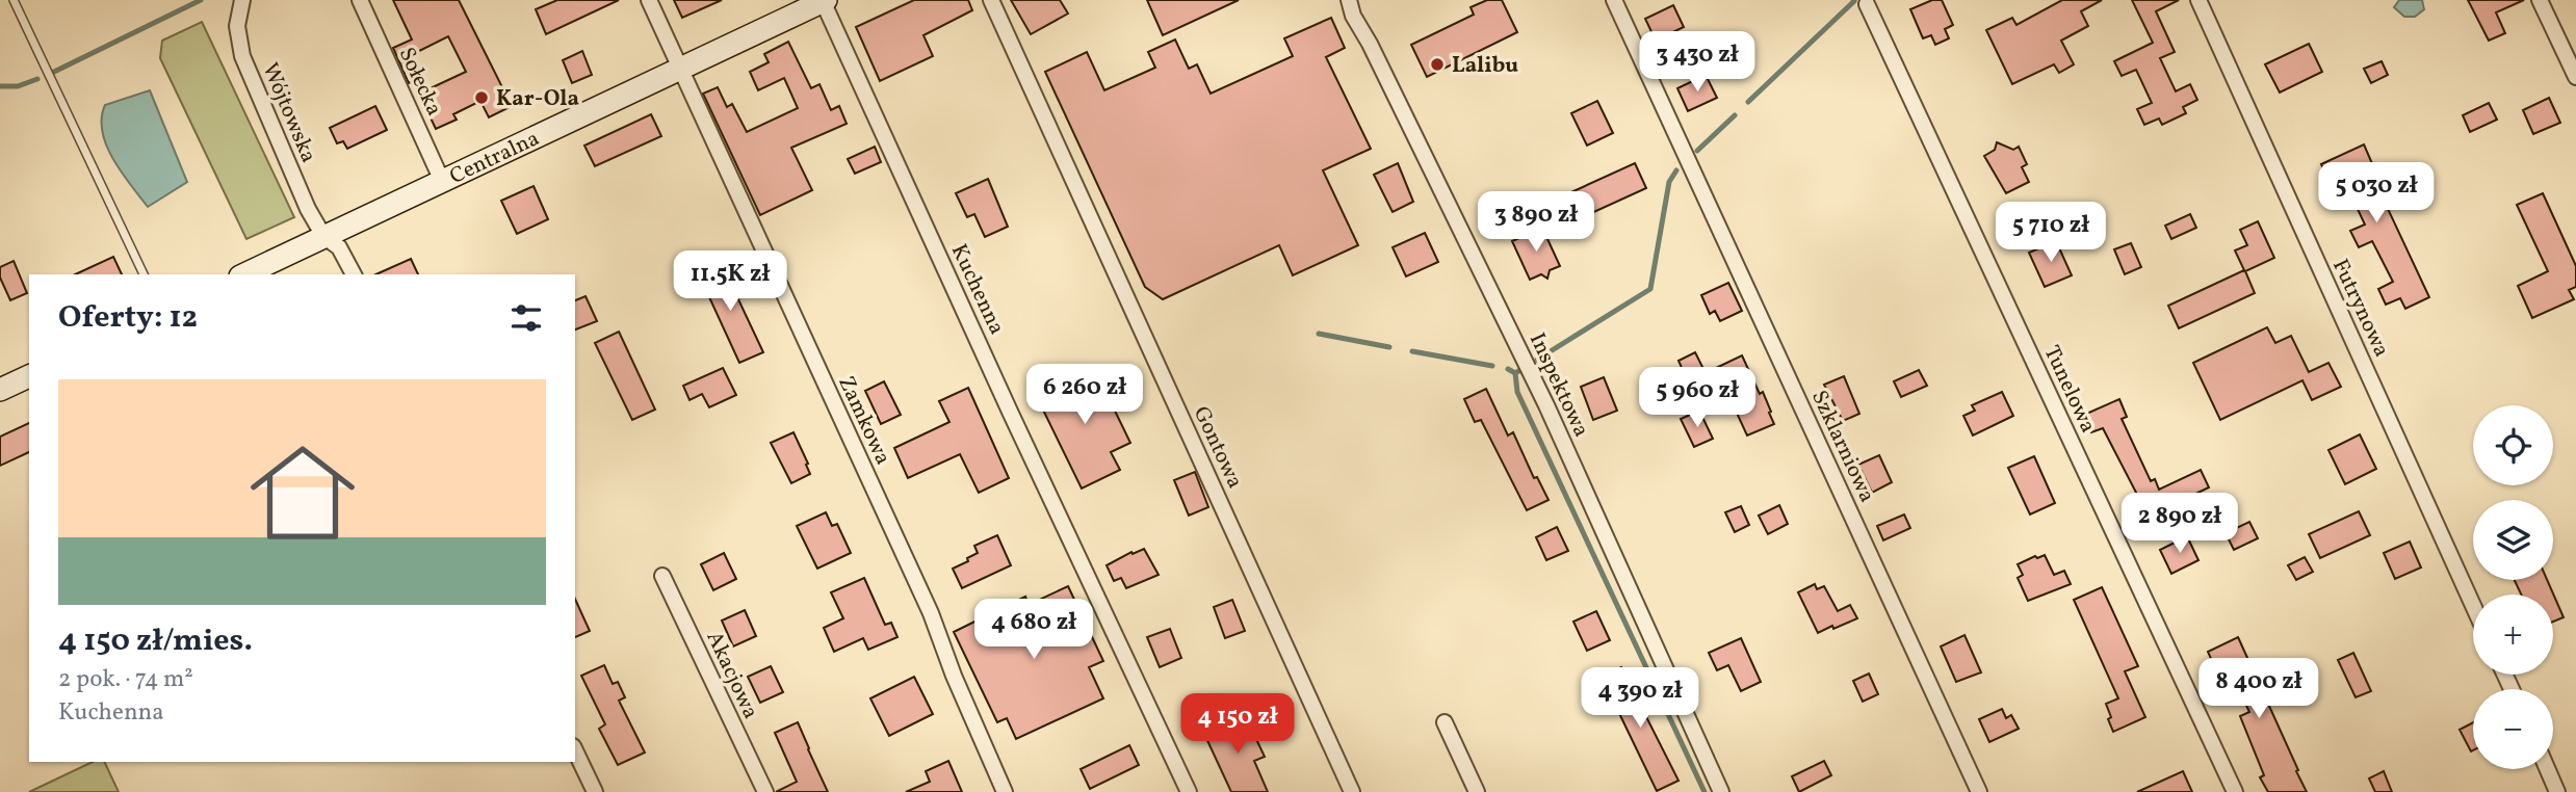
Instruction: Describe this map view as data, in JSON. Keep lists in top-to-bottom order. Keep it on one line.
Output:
{"streets":{"street":["Sołecka","Wójtowska","Centralna","Kuchenna","Futrynowa","Inspektowa","Tunelowa","Zamkowa","Szklarniowa","Gontowa","Akacjowa"]},"crossings":[["Sołecka","Centralna"],["Wójtowska","Centralna"],["Centralna","Kuchenna"],["Centralna","Zamkowa"]],"places":["Lalibu","Kar-Ola"],"page":{"price":["3 430 zł","5 030 zł","3 890 zł","5 710 zł","11.5K zł","6 260 zł","5 960 zł","2 890 zł","4 680 zł","8 400 zł","4 390 zł","4 150 zł"],"heading":"Oferty: 12","list":[{"name":"4 150 zł/mies.","note":"2 pok. · 74 m² · Kuchenna"}],"map_buttons":["+","−"]}}
